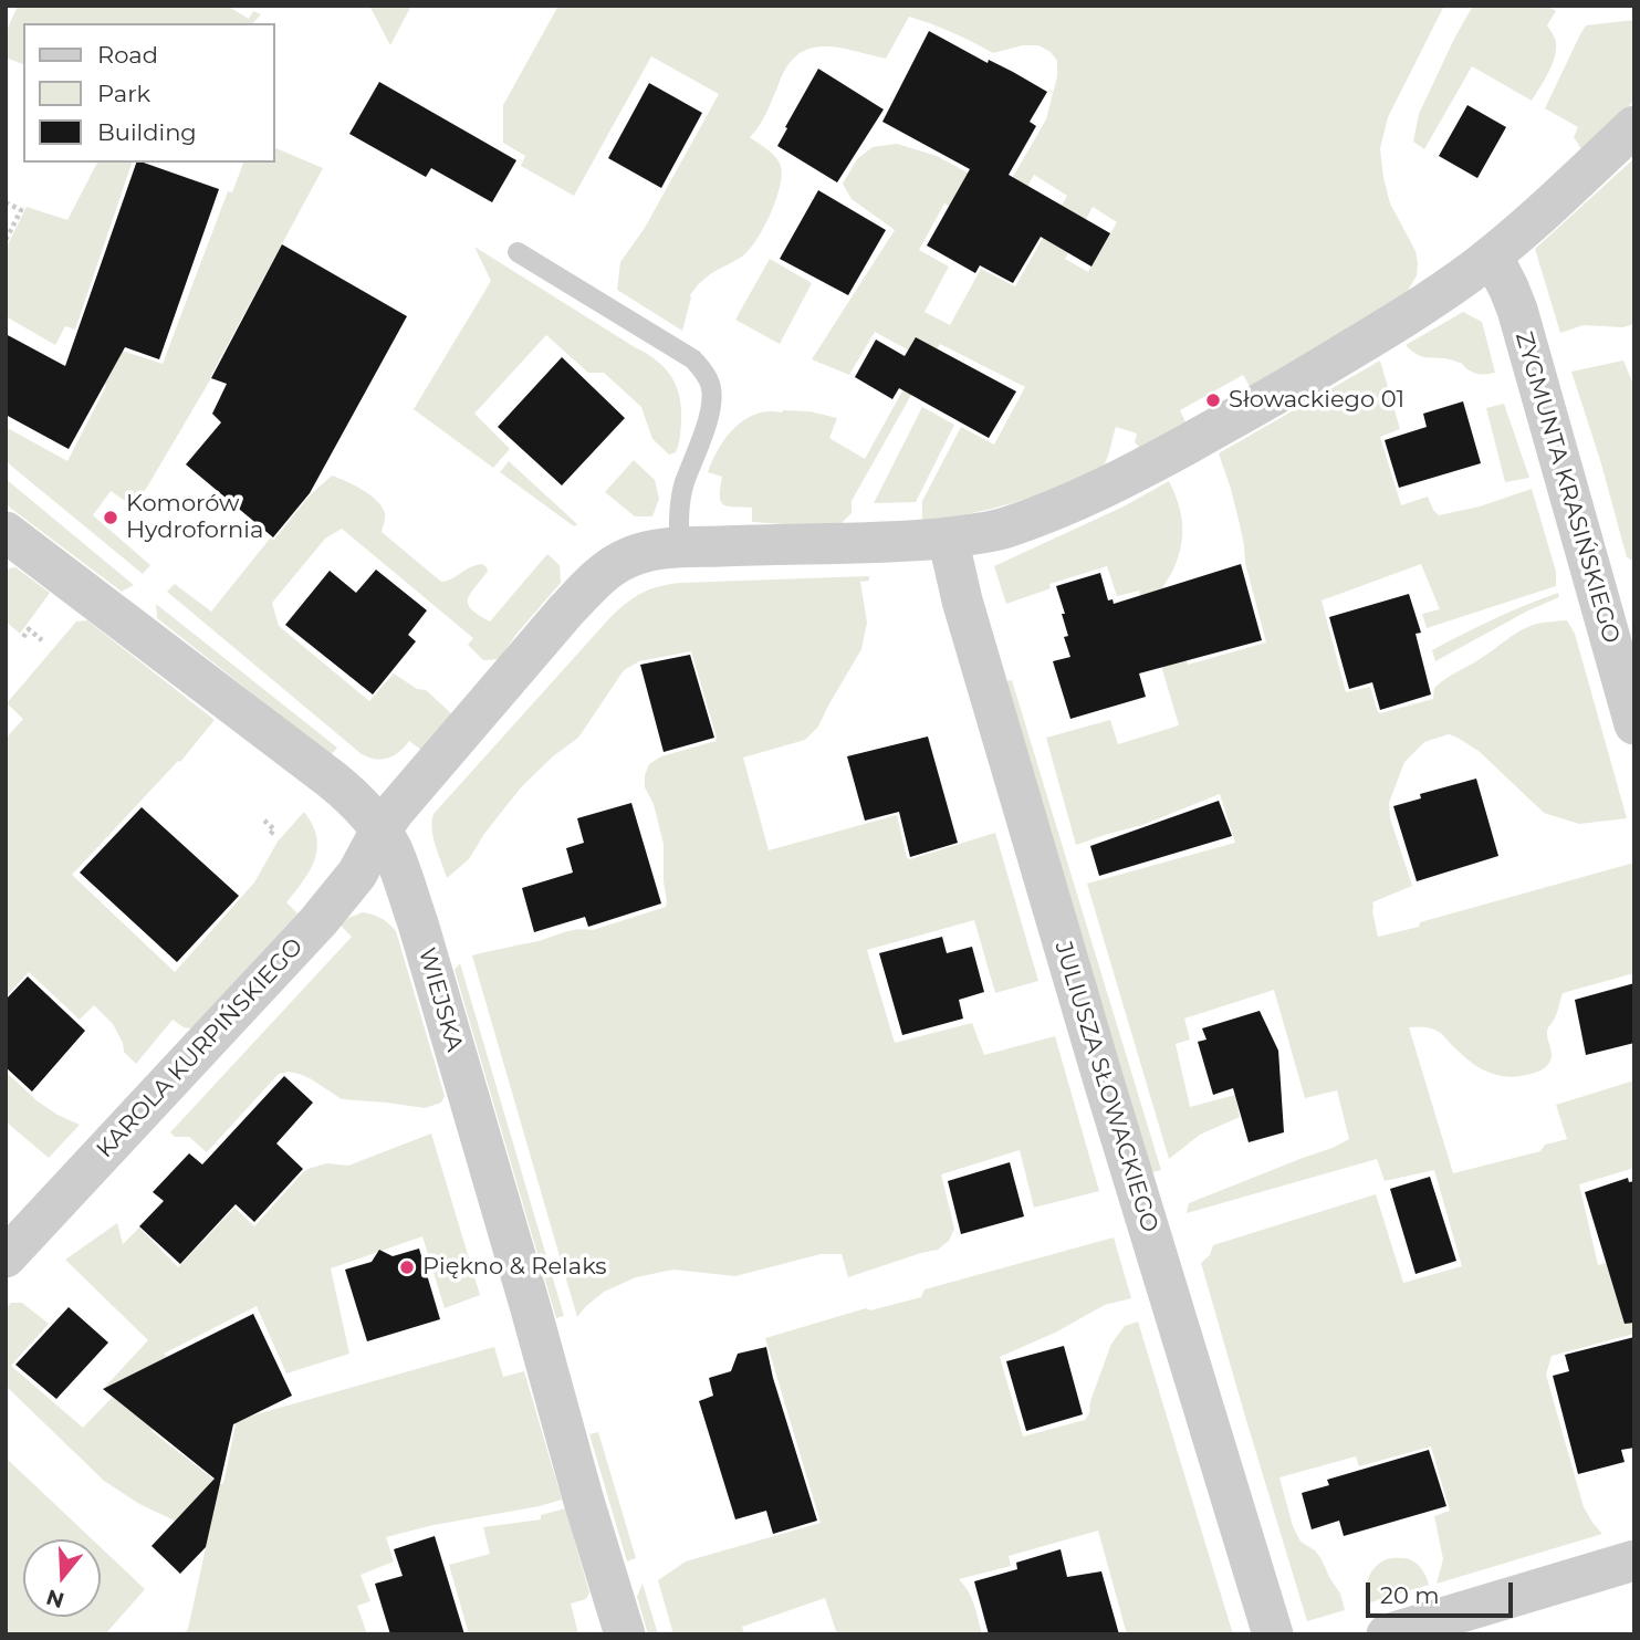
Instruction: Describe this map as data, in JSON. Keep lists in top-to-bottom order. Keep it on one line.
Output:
{"streets":{"street":["ZYGMUNTA KRASIŃSKIEGO","WIEJSKA","KAROLA KURPIŃSKIEGO","JULIUSZA SŁOWACKIEGO"]},"crossings":[["ZYGMUNTA KRASIŃSKIEGO","KAROLA KURPIŃSKIEGO"],["WIEJSKA","KAROLA KURPIŃSKIEGO"],["KAROLA KURPIŃSKIEGO","JULIUSZA SŁOWACKIEGO"]],"places":["Słowackiego 01","Komorów Hydrofornia","Piękno & Relaks"],"legend":["Road","Park","Building"],"scale_bar":"20 m","north":"bottom"}
